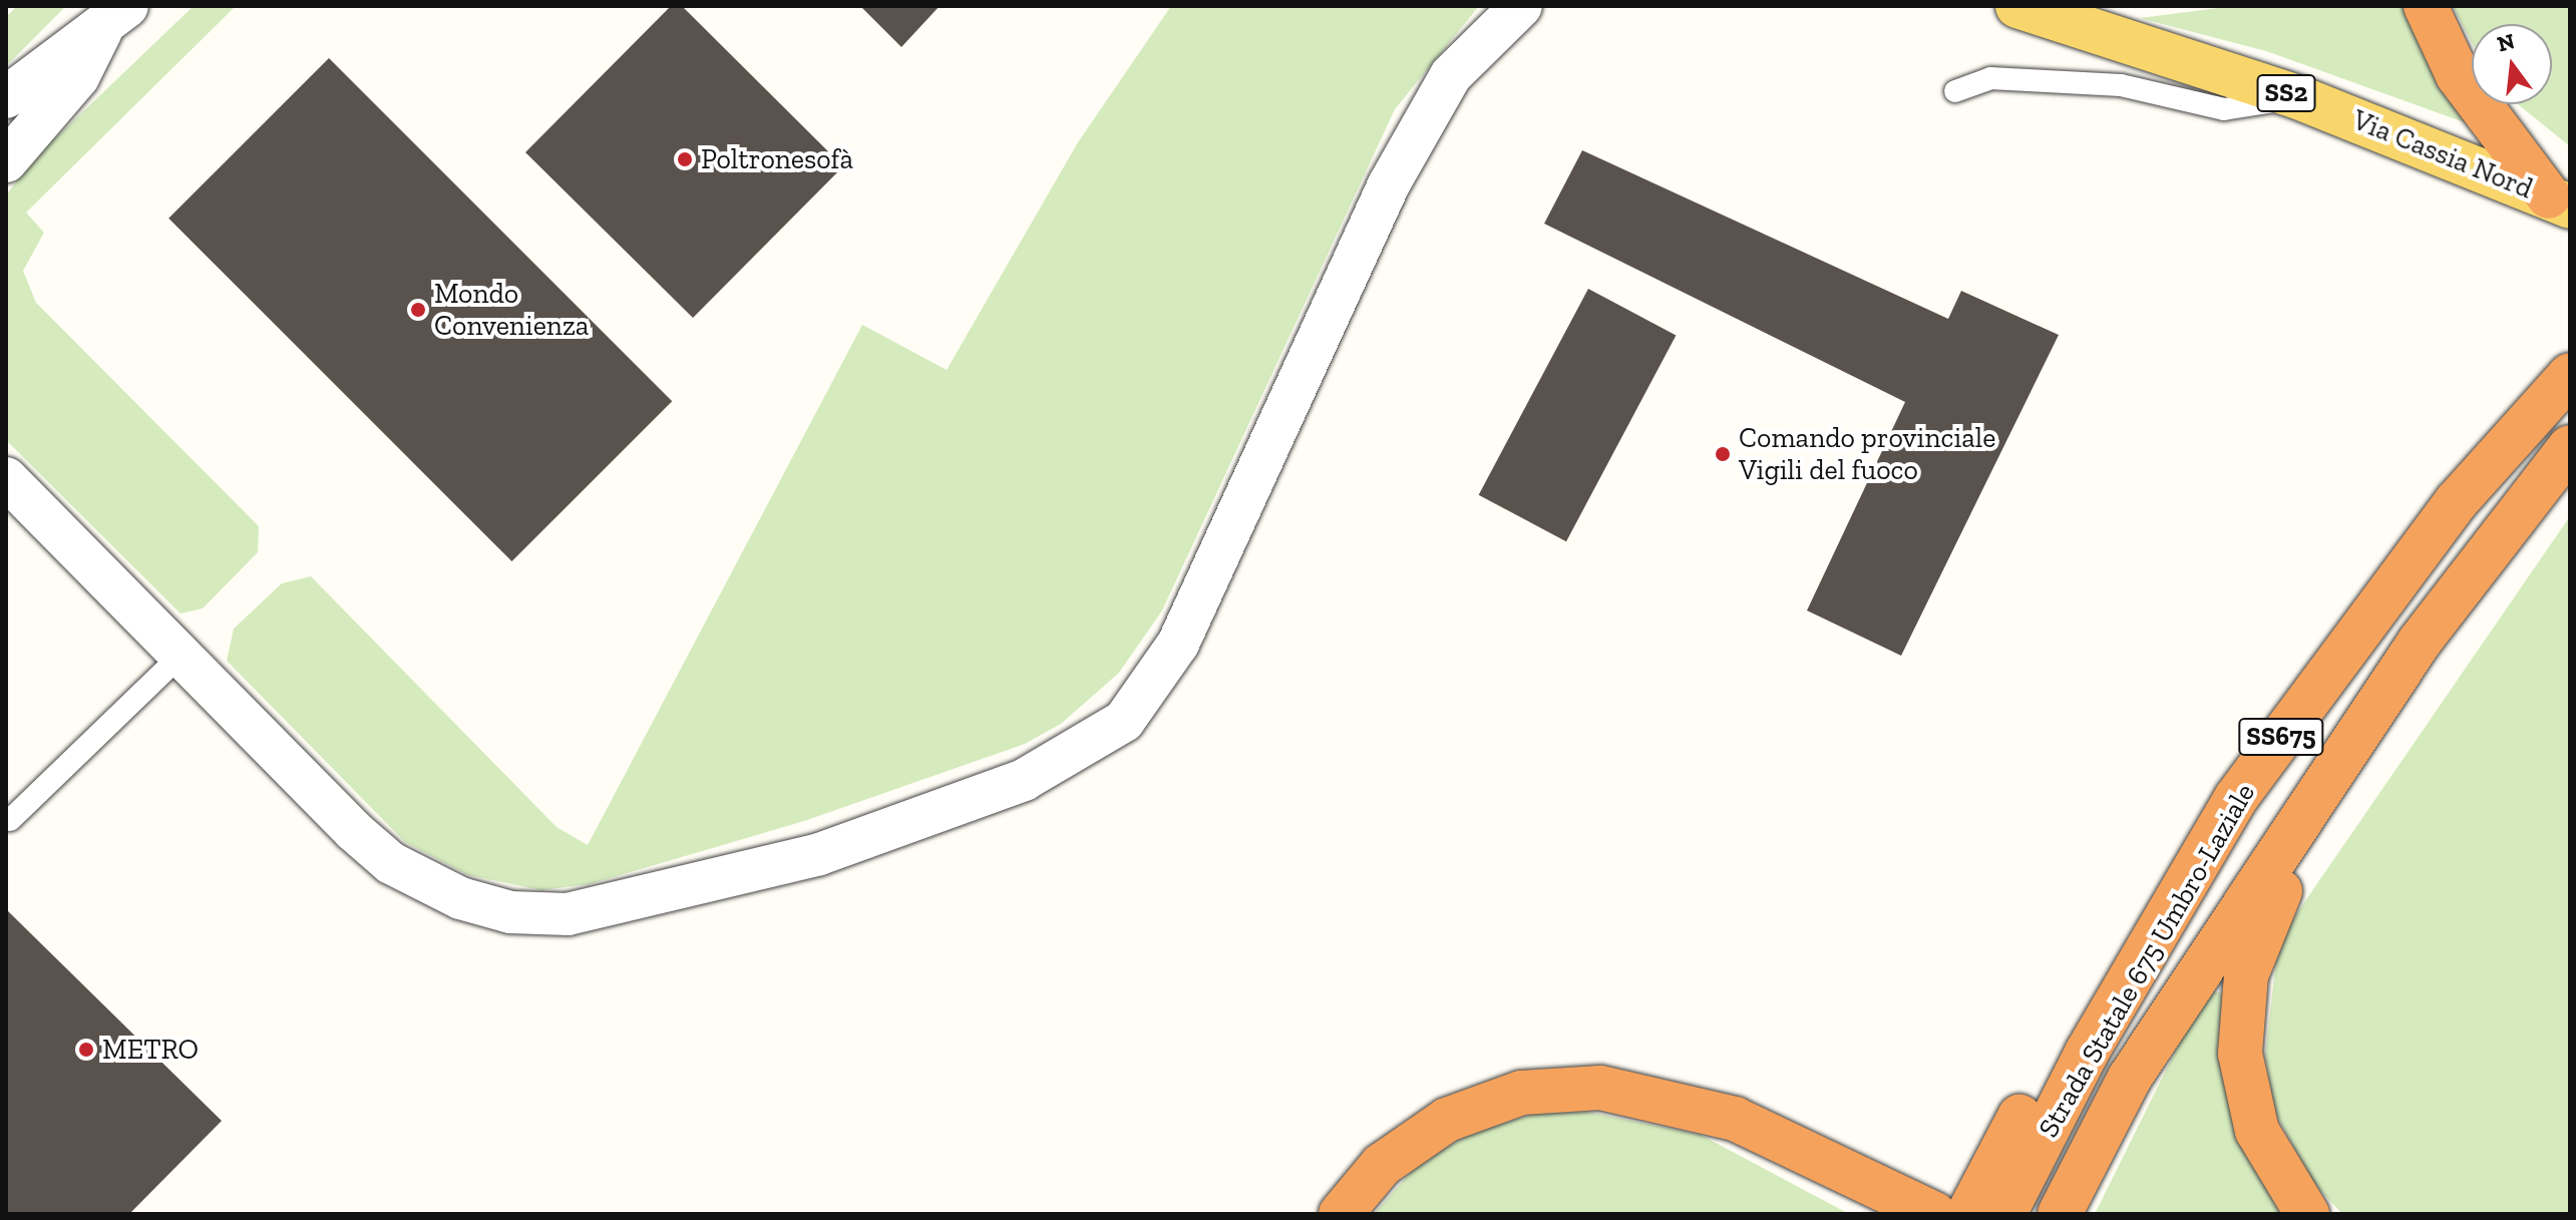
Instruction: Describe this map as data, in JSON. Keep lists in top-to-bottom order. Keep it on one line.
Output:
{"streets":{"highway":["SS675","Strada Statale 675 Umbro-Laziale"],"main road":["SS2","Via Cassia Nord"]},"places":["Poltronesofà","Mondo Convenienza","Comando provinciale Vigili del fuoco","METRO"],"north":"top"}
